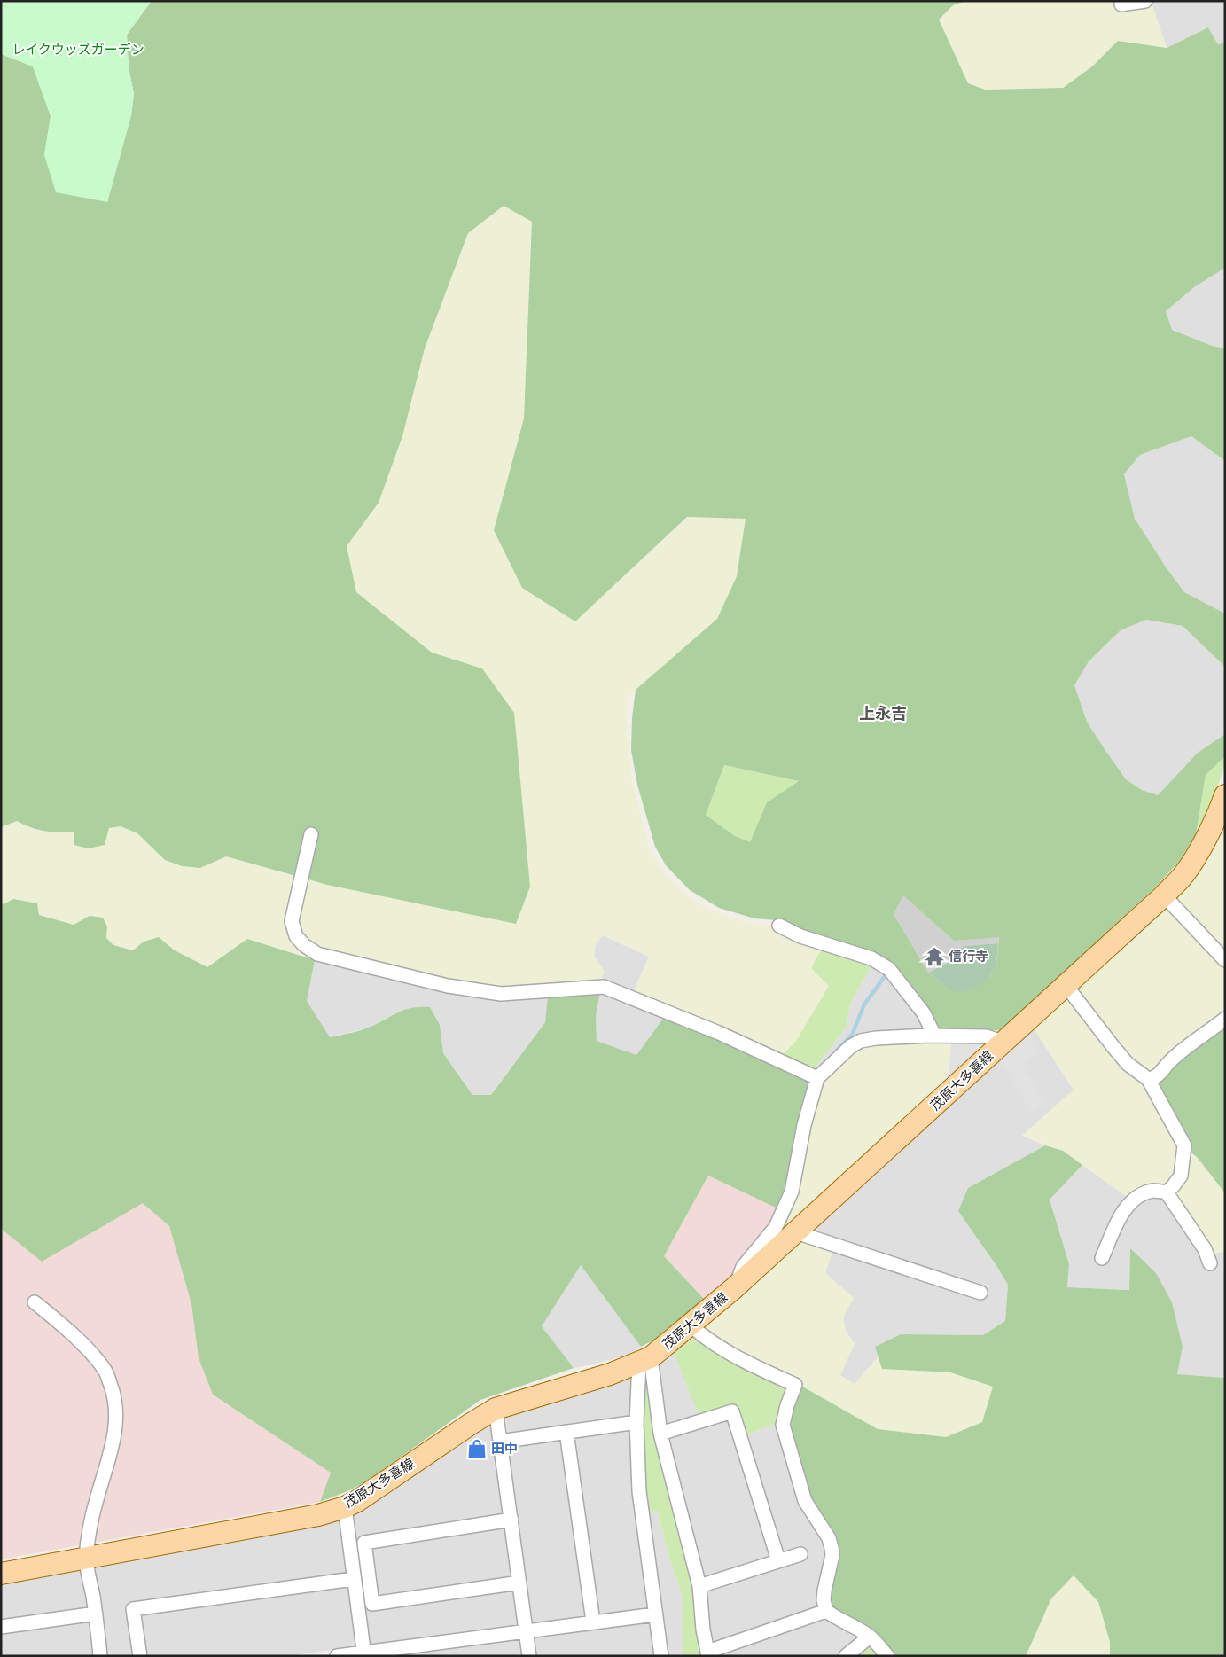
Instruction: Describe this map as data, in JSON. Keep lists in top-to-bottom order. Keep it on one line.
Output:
{"streets":{"main road":["茂原大多喜線"]},"districts":["上永吉"],"parks":["レイクウッズガーデン"],"places":{"temple":["信行寺"],"shop":["田中"]}}
